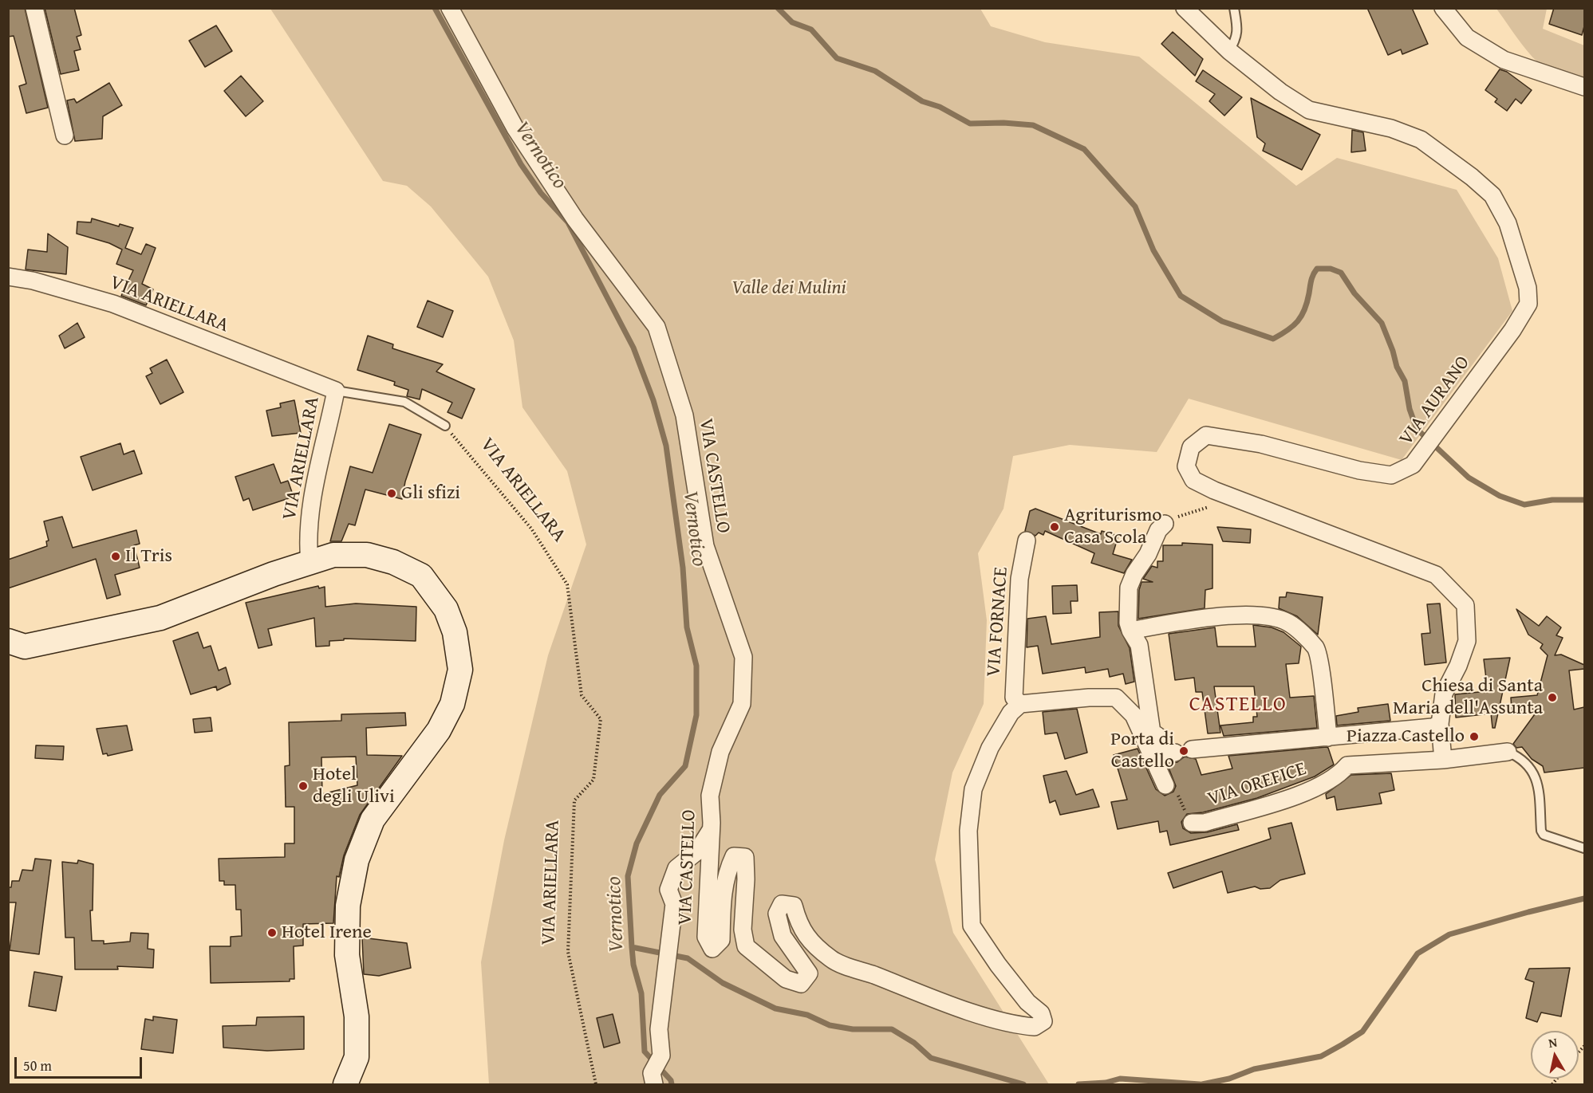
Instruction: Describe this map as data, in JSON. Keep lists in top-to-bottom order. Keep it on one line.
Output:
{"streets":{"street":["VIA ARIELLARA","VIA AURANO","VIA CASTELLO","VIA FORNACE","VIA OREFICE"]},"crossings":[["VIA AURANO","VIA OREFICE"],["VIA CASTELLO","VIA FORNACE"]],"districts":["CASTELLO"],"water":["Vernotico"],"parks":["Valle dei Mulini"],"places":["Gli sfizi","Agriturismo Casa Scola","Il Tris","Chiesa di Santa Maria dell'Assunta","Piazza Castello","Porta di Castello","Hotel degli Ulivi","Hotel Irene"],"scale_bar":"50 m","north":"top"}
